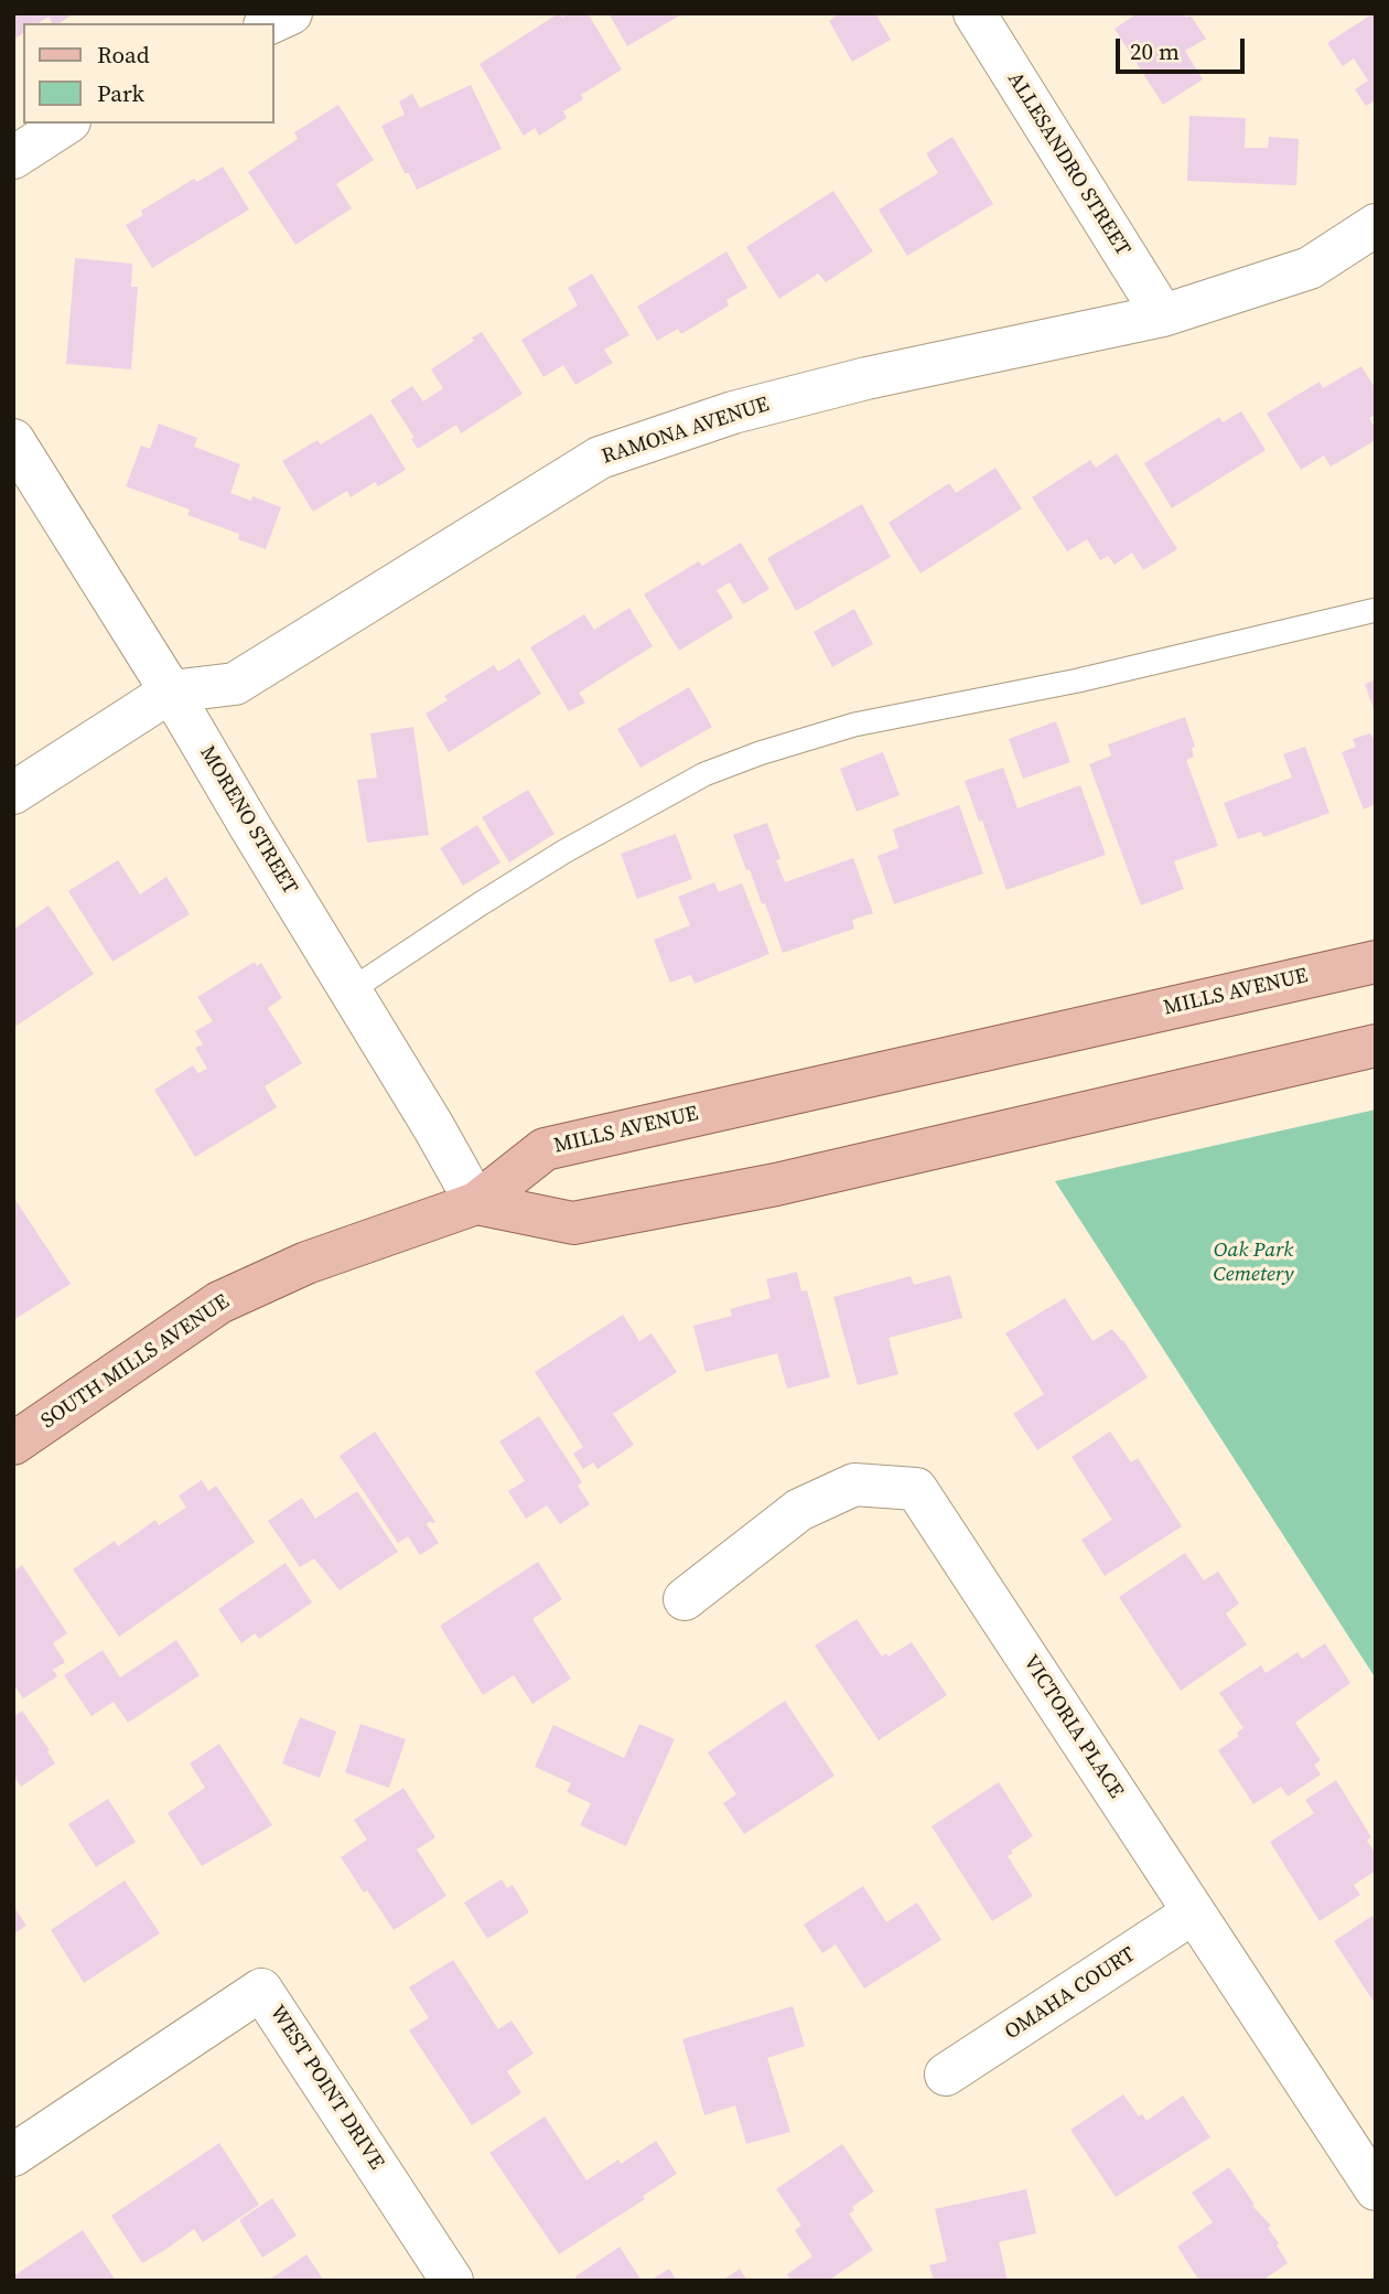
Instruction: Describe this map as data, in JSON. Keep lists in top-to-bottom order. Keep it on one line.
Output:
{"streets":{"main road":["MILLS AVENUE","SOUTH MILLS AVENUE"],"street":["ALLESANDRO STREET","RAMONA AVENUE","MORENO STREET","VICTORIA PLACE","OMAHA COURT","WEST POINT DRIVE"]},"crossings":[["ALLESANDRO STREET","RAMONA AVENUE"],["RAMONA AVENUE","MORENO STREET"],["MORENO STREET","MILLS AVENUE"],["MORENO STREET","SOUTH MILLS AVENUE"],["MILLS AVENUE","SOUTH MILLS AVENUE"],["VICTORIA PLACE","OMAHA COURT"]],"parks":["Oak Park Cemetery"],"legend":["Road","Park"],"scale_bar":"20 m"}
